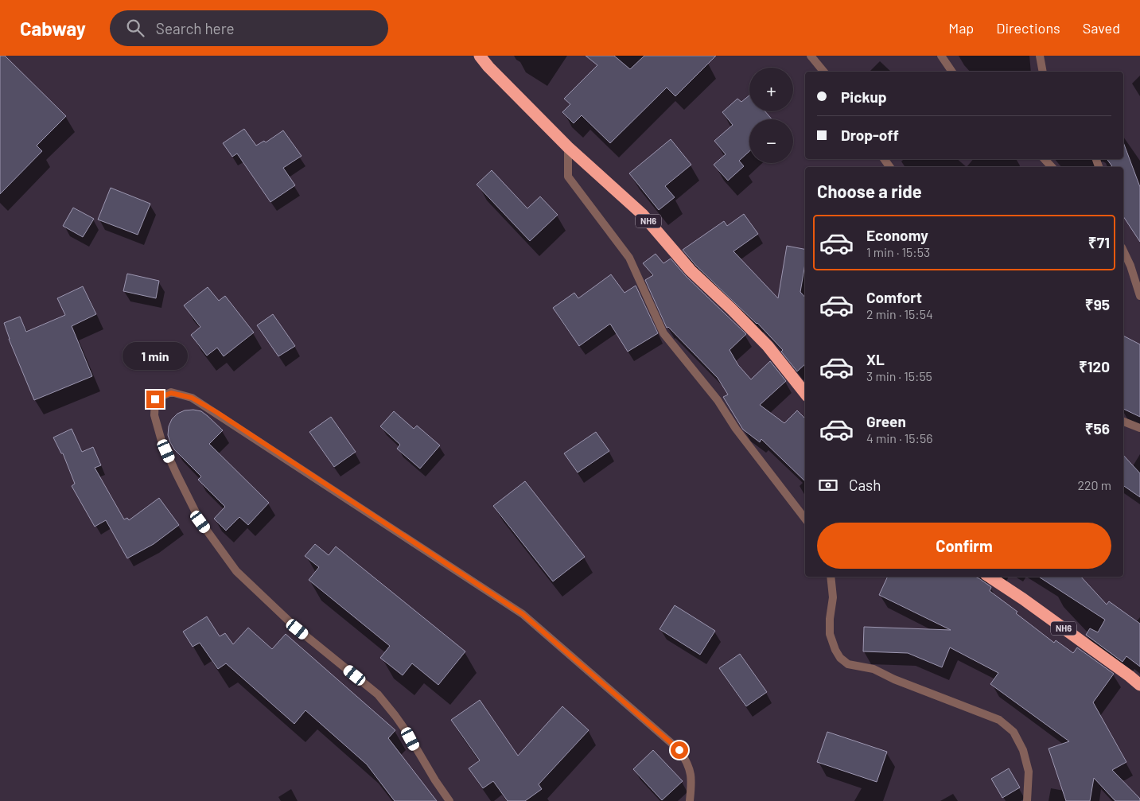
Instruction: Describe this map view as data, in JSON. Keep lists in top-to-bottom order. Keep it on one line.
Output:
{"streets":{"highway":["NH6"]},"page":{"header":"Cabway","search":"Search here","nav":["Map","Directions","Saved"],"map_buttons":["+","−"],"banner":["Pickup","Drop-off"],"heading":"Choose a ride","list":[{"name":"Economy","note":"1 min · 15:53","value":"₹71"},{"name":"Comfort","note":"2 min · 15:54","value":"₹95"},{"name":"XL","note":"3 min · 15:55","value":"₹120"},{"name":"Green","note":"4 min · 15:56","value":"₹56"}],"bubble":"1 min","pay":["Cash","220 m"],"buttons":"Confirm"}}
